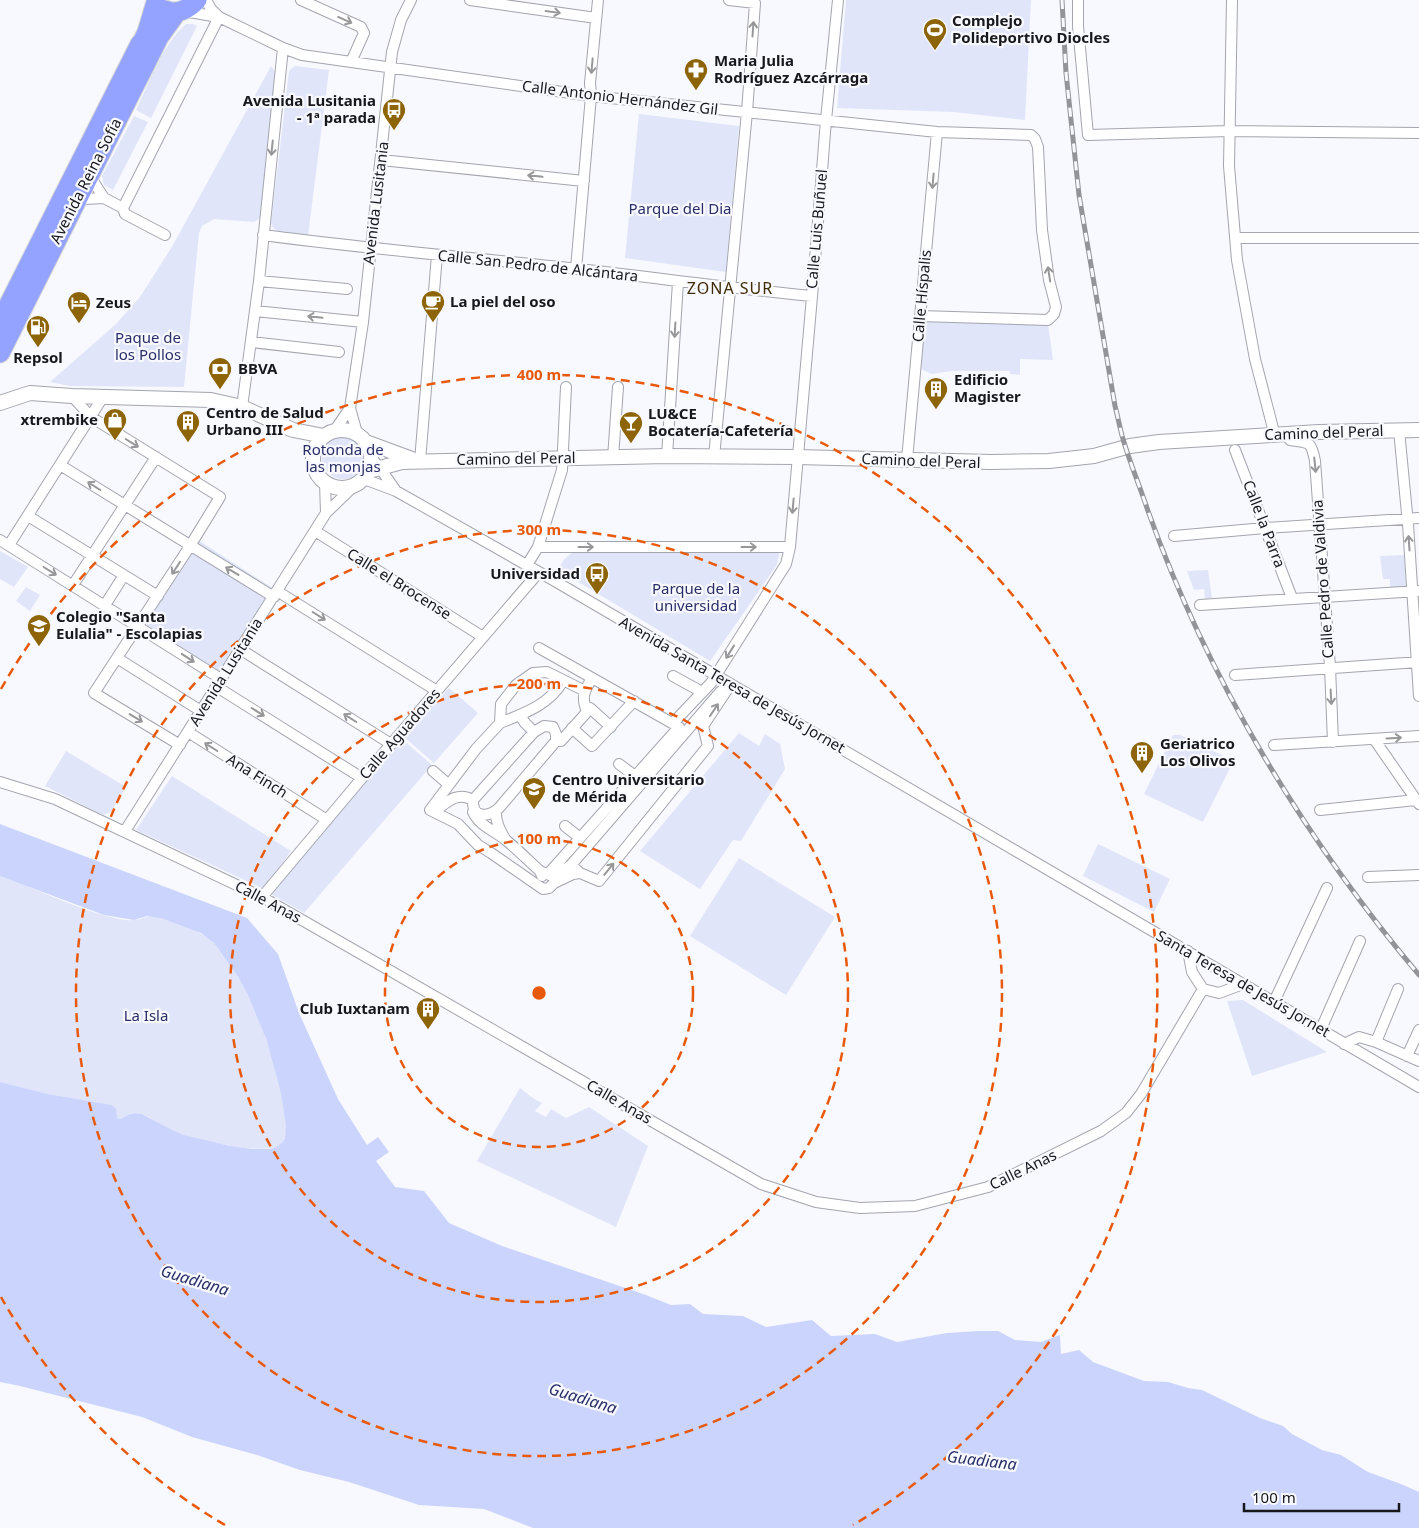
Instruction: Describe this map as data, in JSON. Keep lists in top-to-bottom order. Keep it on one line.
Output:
{"streets":{"highway":["Avenida Reina Sofía"],"street":["Calle Antonio Hernández Gil","Avenida Lusitania","Calle Luis Buñuel","Calle San Pedro de Alcántara","Calle Híspalis","Camino del Peral","Calle la Parra","Calle Pedro de Valdivia","Calle el Brocense","Avenida Santa Teresa de Jesús Jornet","Calle Aguadores","Ana Finch","Calle Anas","Santa Teresa de Jesús Jornet"]},"crossings":[["Calle Antonio Hernández Gil","Avenida Reina Sofía"],["Calle Antonio Hernández Gil","Avenida Lusitania"],["Calle Antonio Hernández Gil","Calle Luis Buñuel"],["Calle Antonio Hernández Gil","Calle Híspalis"],["Avenida Lusitania","Calle San Pedro de Alcántara"],["Avenida Lusitania","Camino del Peral"],["Avenida Lusitania","Calle el Brocense"],["Avenida Lusitania","Avenida Santa Teresa de Jesús Jornet"],["Avenida Lusitania","Ana Finch"],["Avenida Lusitania","Calle Anas"],["Calle Luis Buñuel","Calle San Pedro de Alcántara"],["Calle Luis Buñuel","Camino del Peral"],["Calle Luis Buñuel","Avenida Santa Teresa de Jesús Jornet"],["Calle Híspalis","Camino del Peral"],["Camino del Peral","Calle Pedro de Valdivia"],["Camino del Peral","Avenida Santa Teresa de Jesús Jornet"],["Calle el Brocense","Calle Aguadores"],["Avenida Santa Teresa de Jesús Jornet","Calle Aguadores"],["Avenida Santa Teresa de Jesús Jornet","Santa Teresa de Jesús Jornet"],["Calle Aguadores","Ana Finch"],["Calle Aguadores","Calle Anas"]],"one_way":["Calle Híspalis"],"districts":["ZONA SUR"],"water":["Guadiana"],"parks":["Parque del Dia","Paque de los Pollos","Rotonda de las monjas","Parque de la universidad","La Isla"],"places":{"sports":["Complejo Polideportivo Diocles"],"pharmacy":["Maria Julia Rodríguez Azcárraga"],"bus stop":["Avenida Lusitania - 1ª parada","Universidad"],"cafe":["La piel del oso"],"hotel":["Zeus"],"fuel station":["Repsol"],"bank":["BBVA"],"building":["Edificio Magister","Centro de Salud Urbano III","Geriatrico Los Olivos","Club Iuxtanam"],"shop":["xtrembike"],"bar":["LU&CE Bocatería-Cafetería"],"school or university":["Colegio \"Santa Eulalia\" - Escolapias","Centro Universitario de Mérida"]},"scale_bar":"100 m","rings":["400 m","300 m","200 m","100 m"]}
